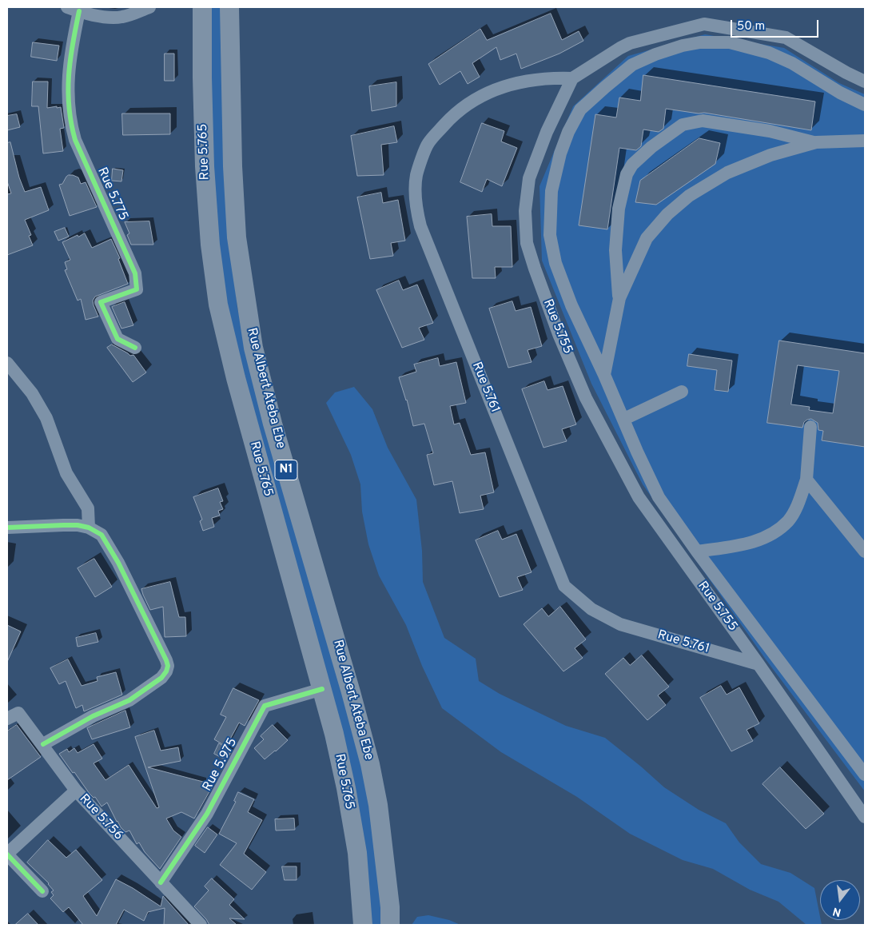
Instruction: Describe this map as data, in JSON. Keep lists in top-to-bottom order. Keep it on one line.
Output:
{"streets":{"highway":["Rue 5.765","Rue Albert Ateba Ebe","N1"],"street":["Rue 5.775","Rue 5.755","Rue 5.761","Rue 5.975","Rue 5.756"]},"crossings":[["Rue 5.765","Rue 5.975"],["Rue 5.755","Rue 5.761"],["Rue 5.975","Rue 5.756"]],"scale_bar":"50 m","north":"bottom"}
